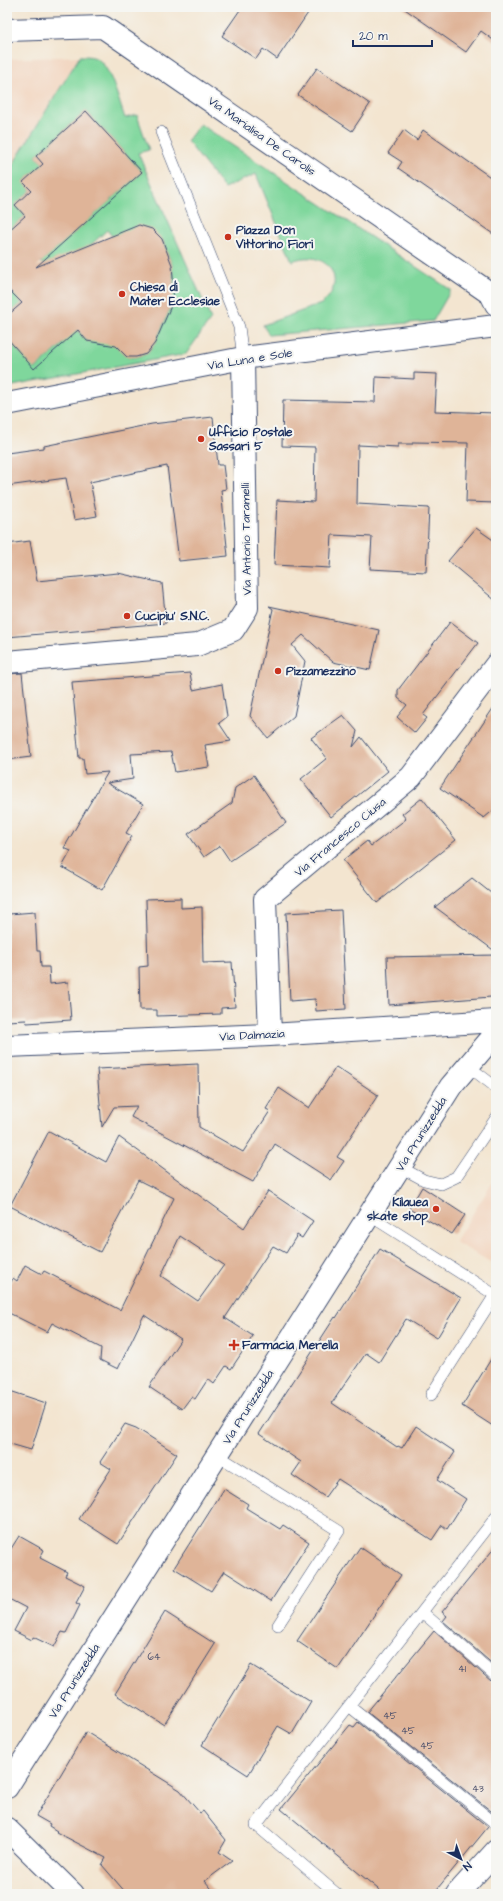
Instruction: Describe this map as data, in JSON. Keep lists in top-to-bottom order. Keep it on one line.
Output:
{"streets":{"street":["Via Marialisa De Carolis","Via Luna e Sole","Via Antonio Taramelli","Via Francesco Ciusa","Via Dalmazia","Via Prunizzedda"]},"crossings":[["Via Luna e Sole","Via Antonio Taramelli"],["Via Francesco Ciusa","Via Dalmazia"]],"places":{"other":["Piazza Don Vittorino Fiori","Chiesa di Mater Ecclesiae","Ufficio Postale Sassari 5","Cucipiu' S.N.C.","Pizzamezzino","Kilauea skate shop"],"health":["Farmacia Merella"]},"house_numbers":["64","41","45","45","45","43"],"scale_bar":"20 m","north":"bottom right"}
